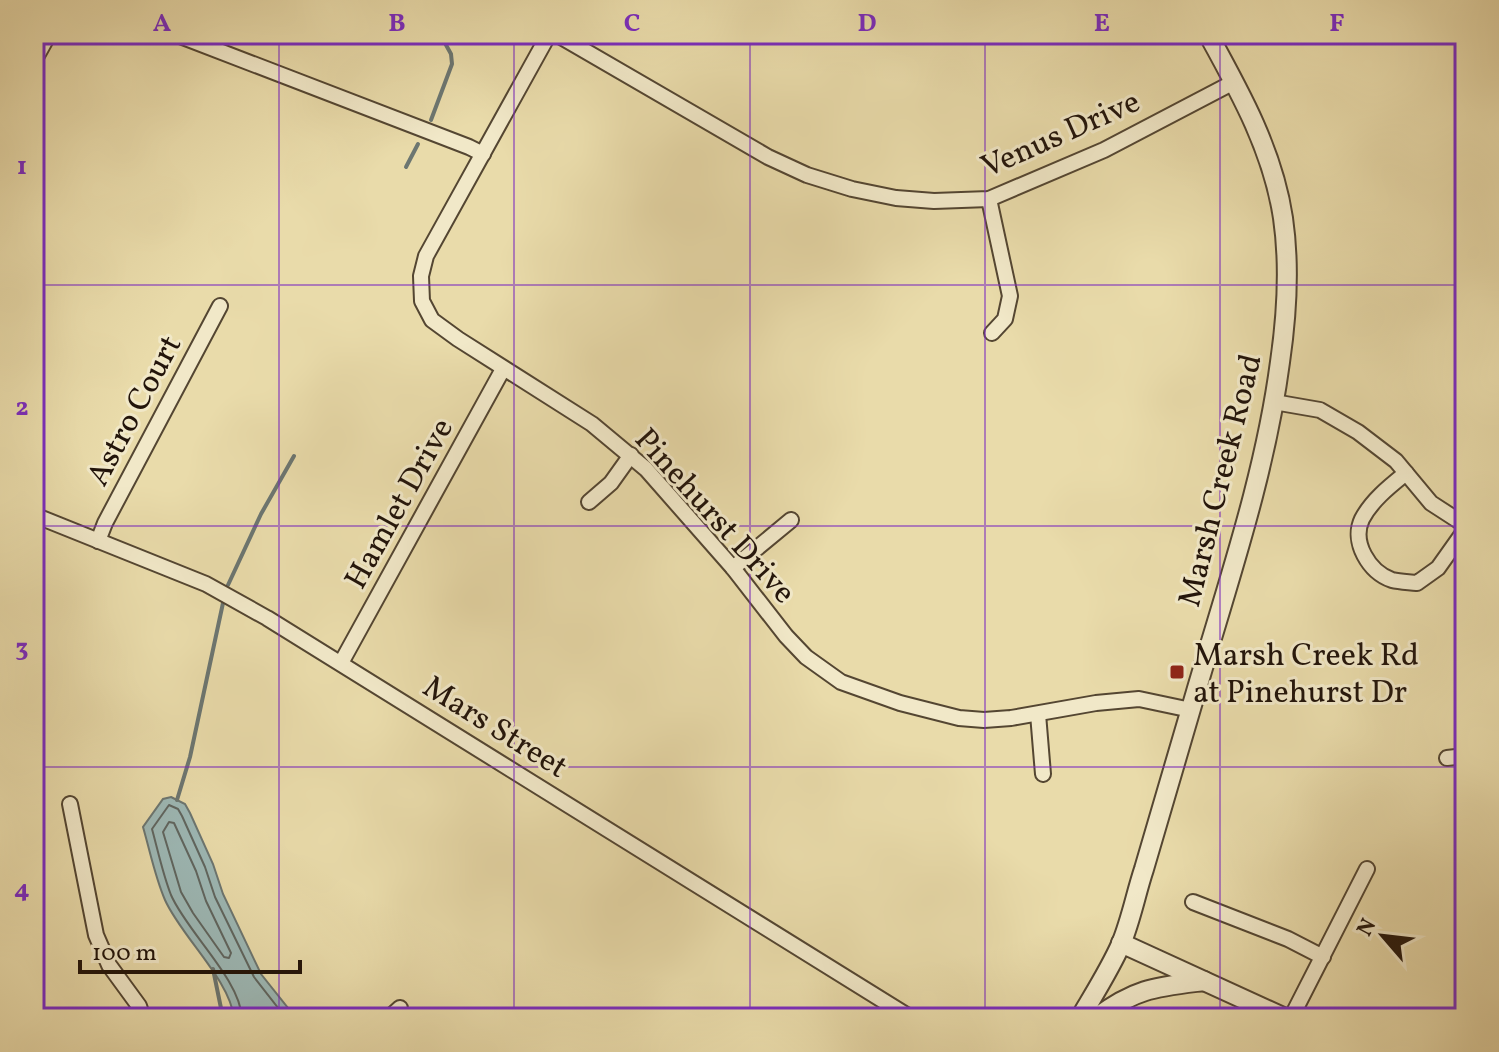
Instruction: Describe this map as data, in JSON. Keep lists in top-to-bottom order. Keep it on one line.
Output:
{"streets":{"street":["Venus Drive","Astro Court","Marsh Creek Road","Hamlet Drive","Pinehurst Drive","Mars Street"]},"crossings":[["Venus Drive","Marsh Creek Road"],["Astro Court","Mars Street"],["Marsh Creek Road","Pinehurst Drive"],["Hamlet Drive","Pinehurst Drive"],["Hamlet Drive","Mars Street"]],"places":{"transit":["Marsh Creek Rd at Pinehurst Dr"]},"scale_bar":"100 m","north":"top left","grid":{"columns":["A","B","C","D","E","F"],"rows":["1","2","3","4"]}}
